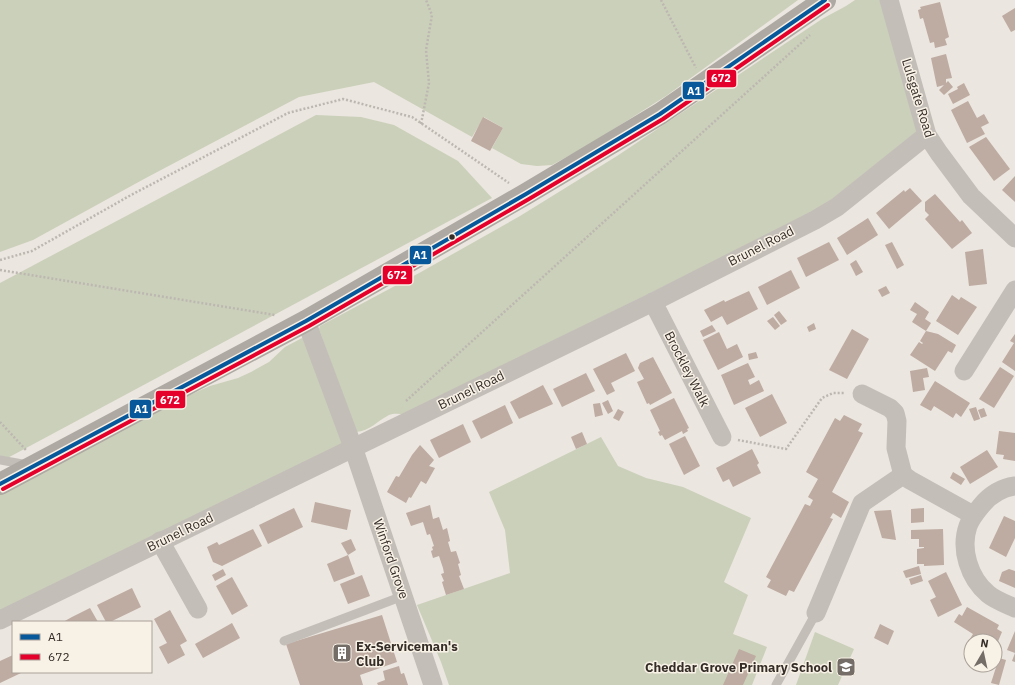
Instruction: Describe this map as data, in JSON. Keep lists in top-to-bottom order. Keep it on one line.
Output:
{"streets":{"street":["Lulsgate Road","Brunel Road","Brockley Walk","Winford Grove"]},"crossings":[["Lulsgate Road","Brunel Road"],["Brunel Road","Brockley Walk"],["Brunel Road","Winford Grove"]],"places":{"building":["Ex-Serviceman's Club"],"school or university":["Cheddar Grove Primary School"]},"lines":["transit line A1","transit line 672"],"legend":["A1","672"],"north":"top"}
